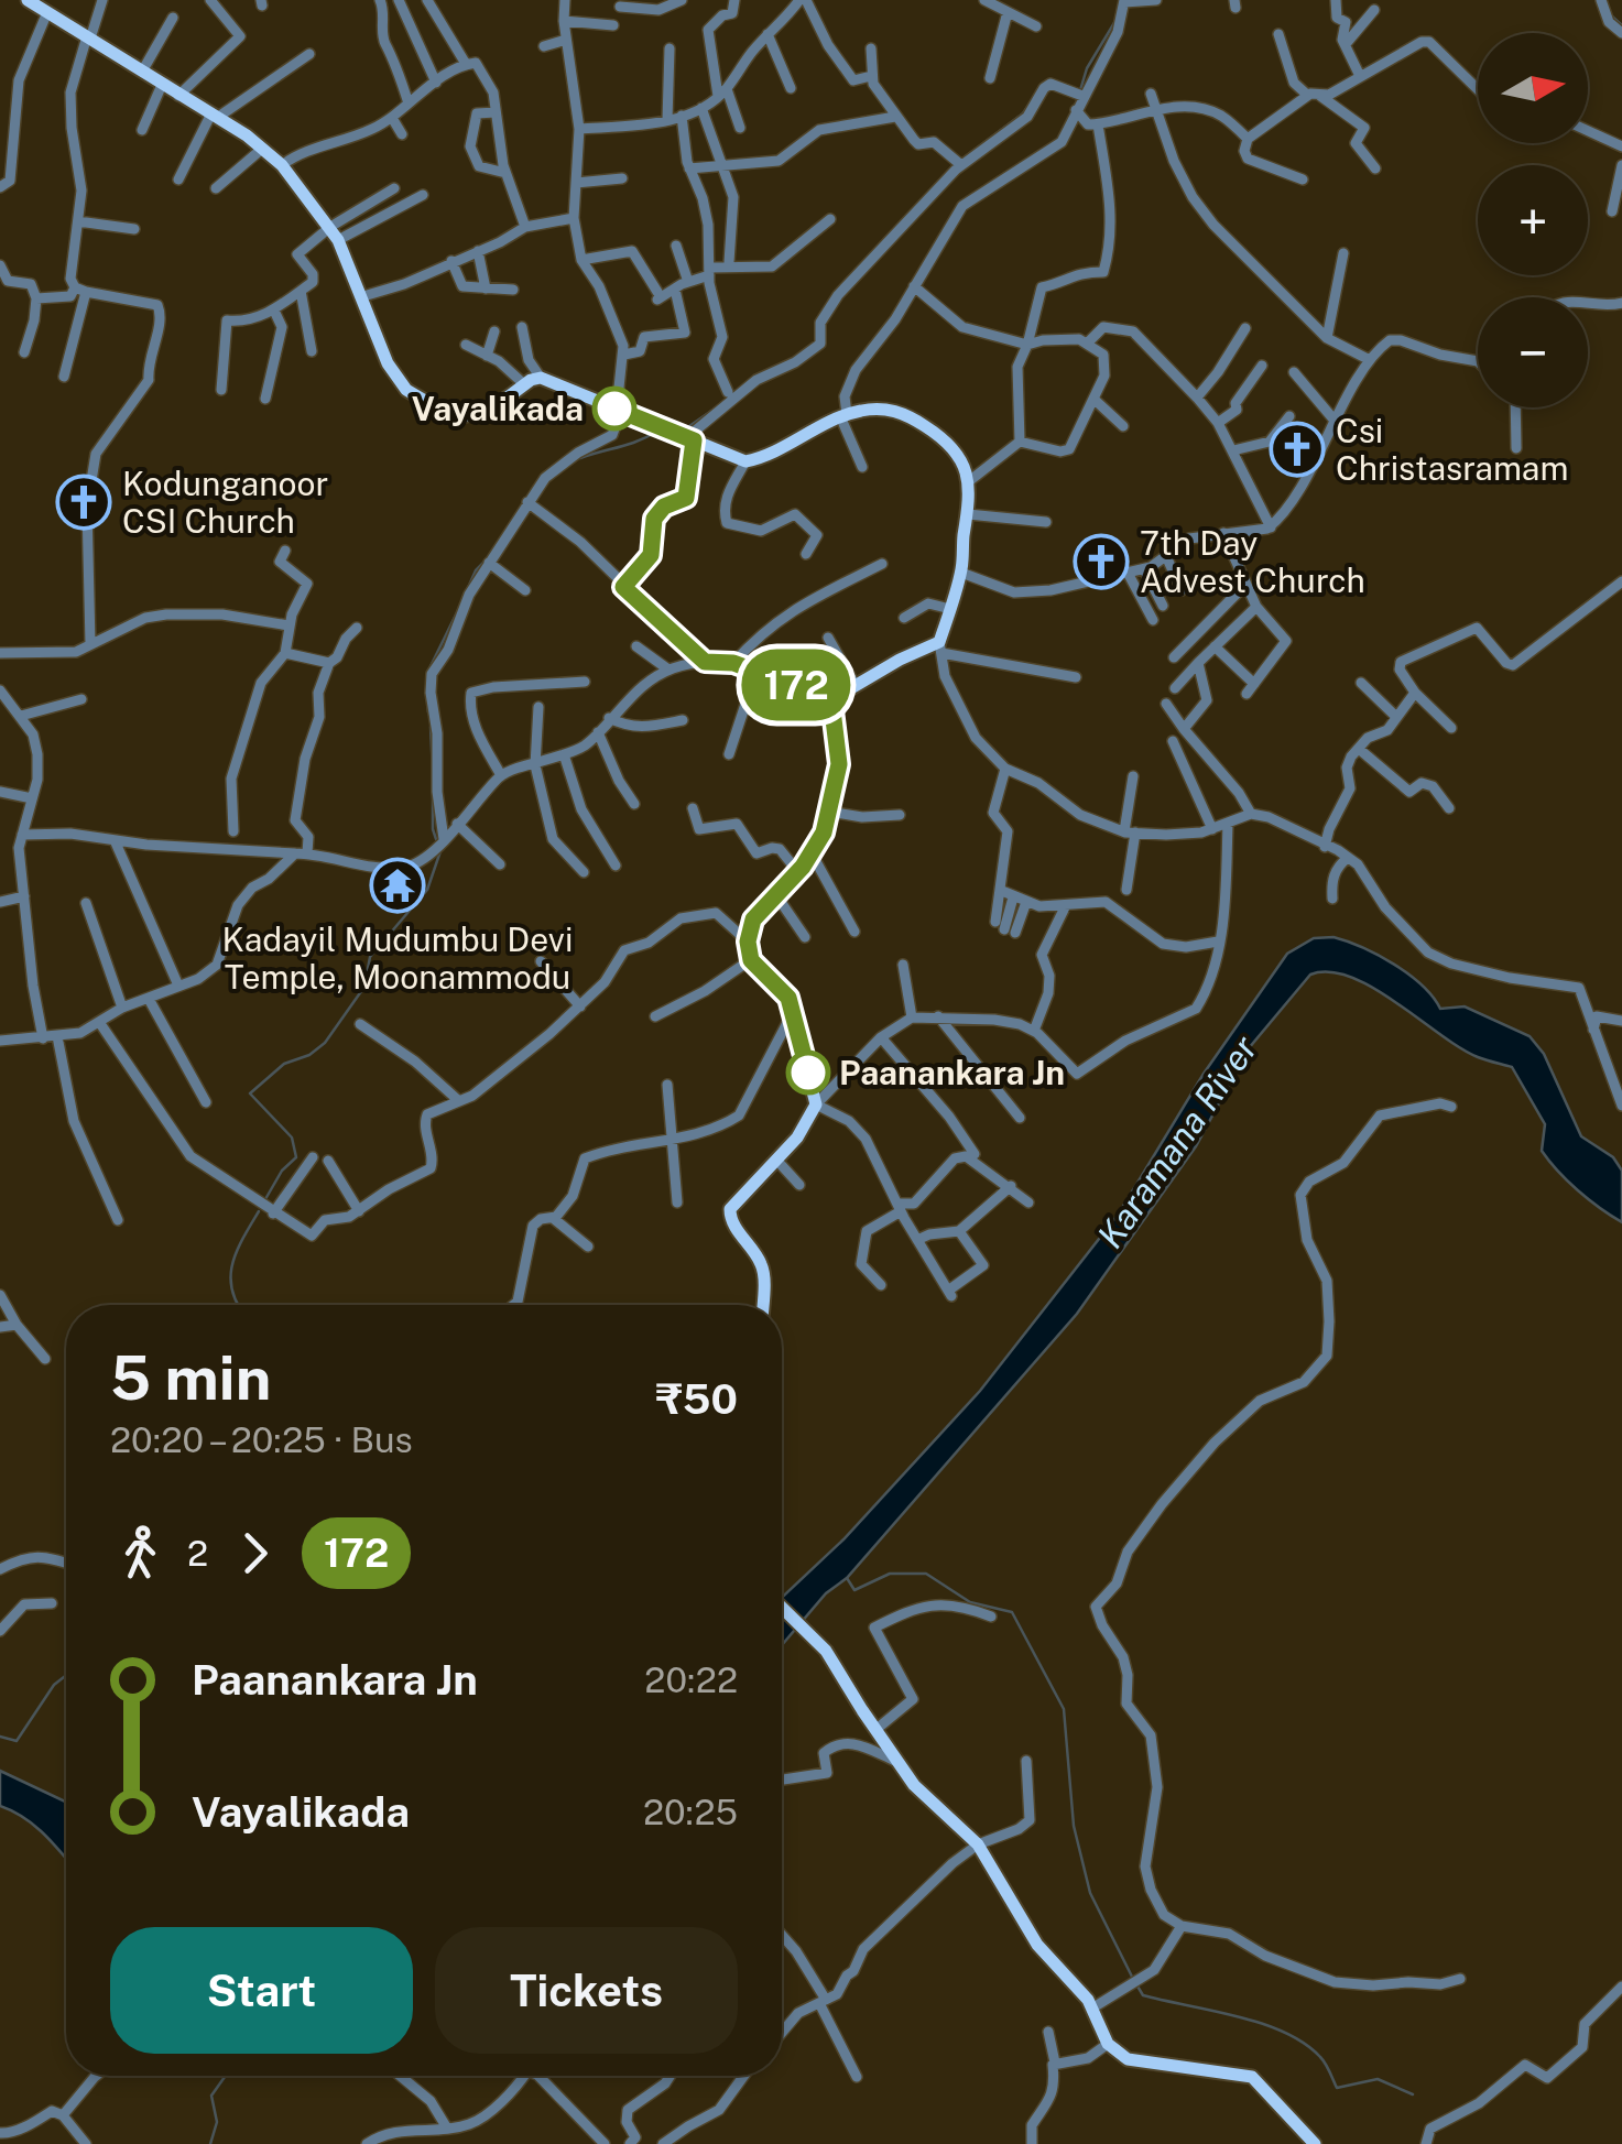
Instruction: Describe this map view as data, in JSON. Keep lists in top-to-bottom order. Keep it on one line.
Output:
{"water":["Karamana River"],"places":{"other":["Vayalikada","Paanankara Jn"],"church":["Csi Christasramam","Kodunganoor CSI Church","7th Day Advest Church"],"temple":["Kadayil Mudumbu Devi Temple, Moonammodu"]},"lines":["bus line 172"],"north":"right","page":{"on_map":"172","map_buttons":["+","−"],"heading":["5 min","20:20 – 20:25 · Bus","₹50"],"legs":["2","172"],"list":[{"name":"Paanankara Jn","value":"20:22"},{"name":"Vayalikada","value":"20:25"}],"buttons":["Start","Tickets"]}}
